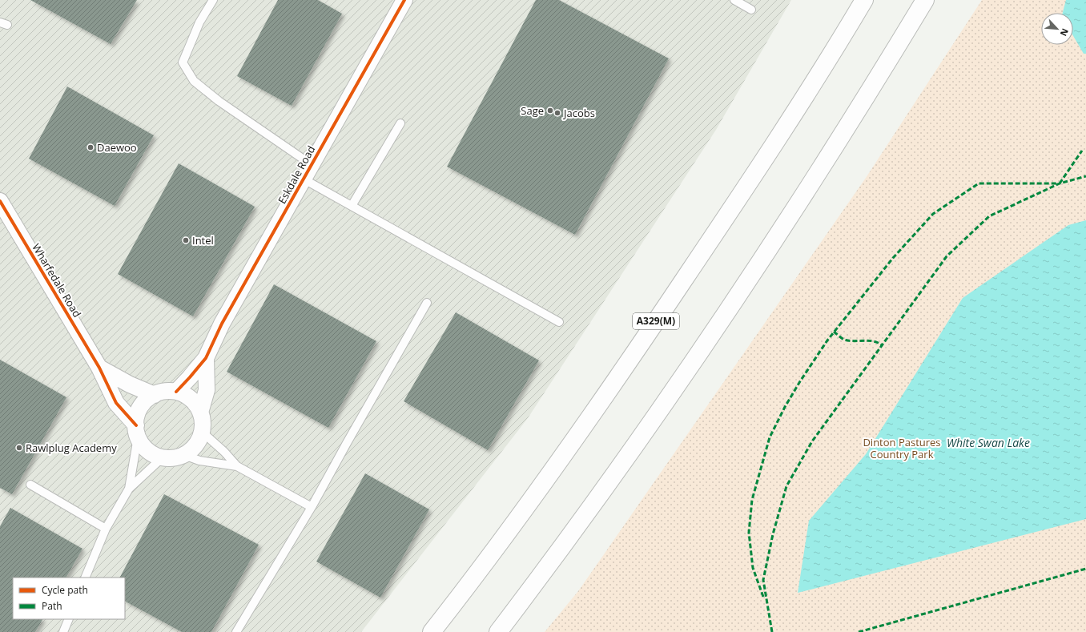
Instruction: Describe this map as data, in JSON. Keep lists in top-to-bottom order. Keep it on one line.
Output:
{"streets":{"highway":["A329(M)"],"street":["Eskdale Road","Wharfedale Road"]},"water":["White Swan Lake"],"parks":["Dinton Pastures Country Park"],"places":["Sage","Jacobs","Daewoo","Intel","Rawlplug Academy"],"legend":["Cycle path","Path"],"north":"bottom right"}
